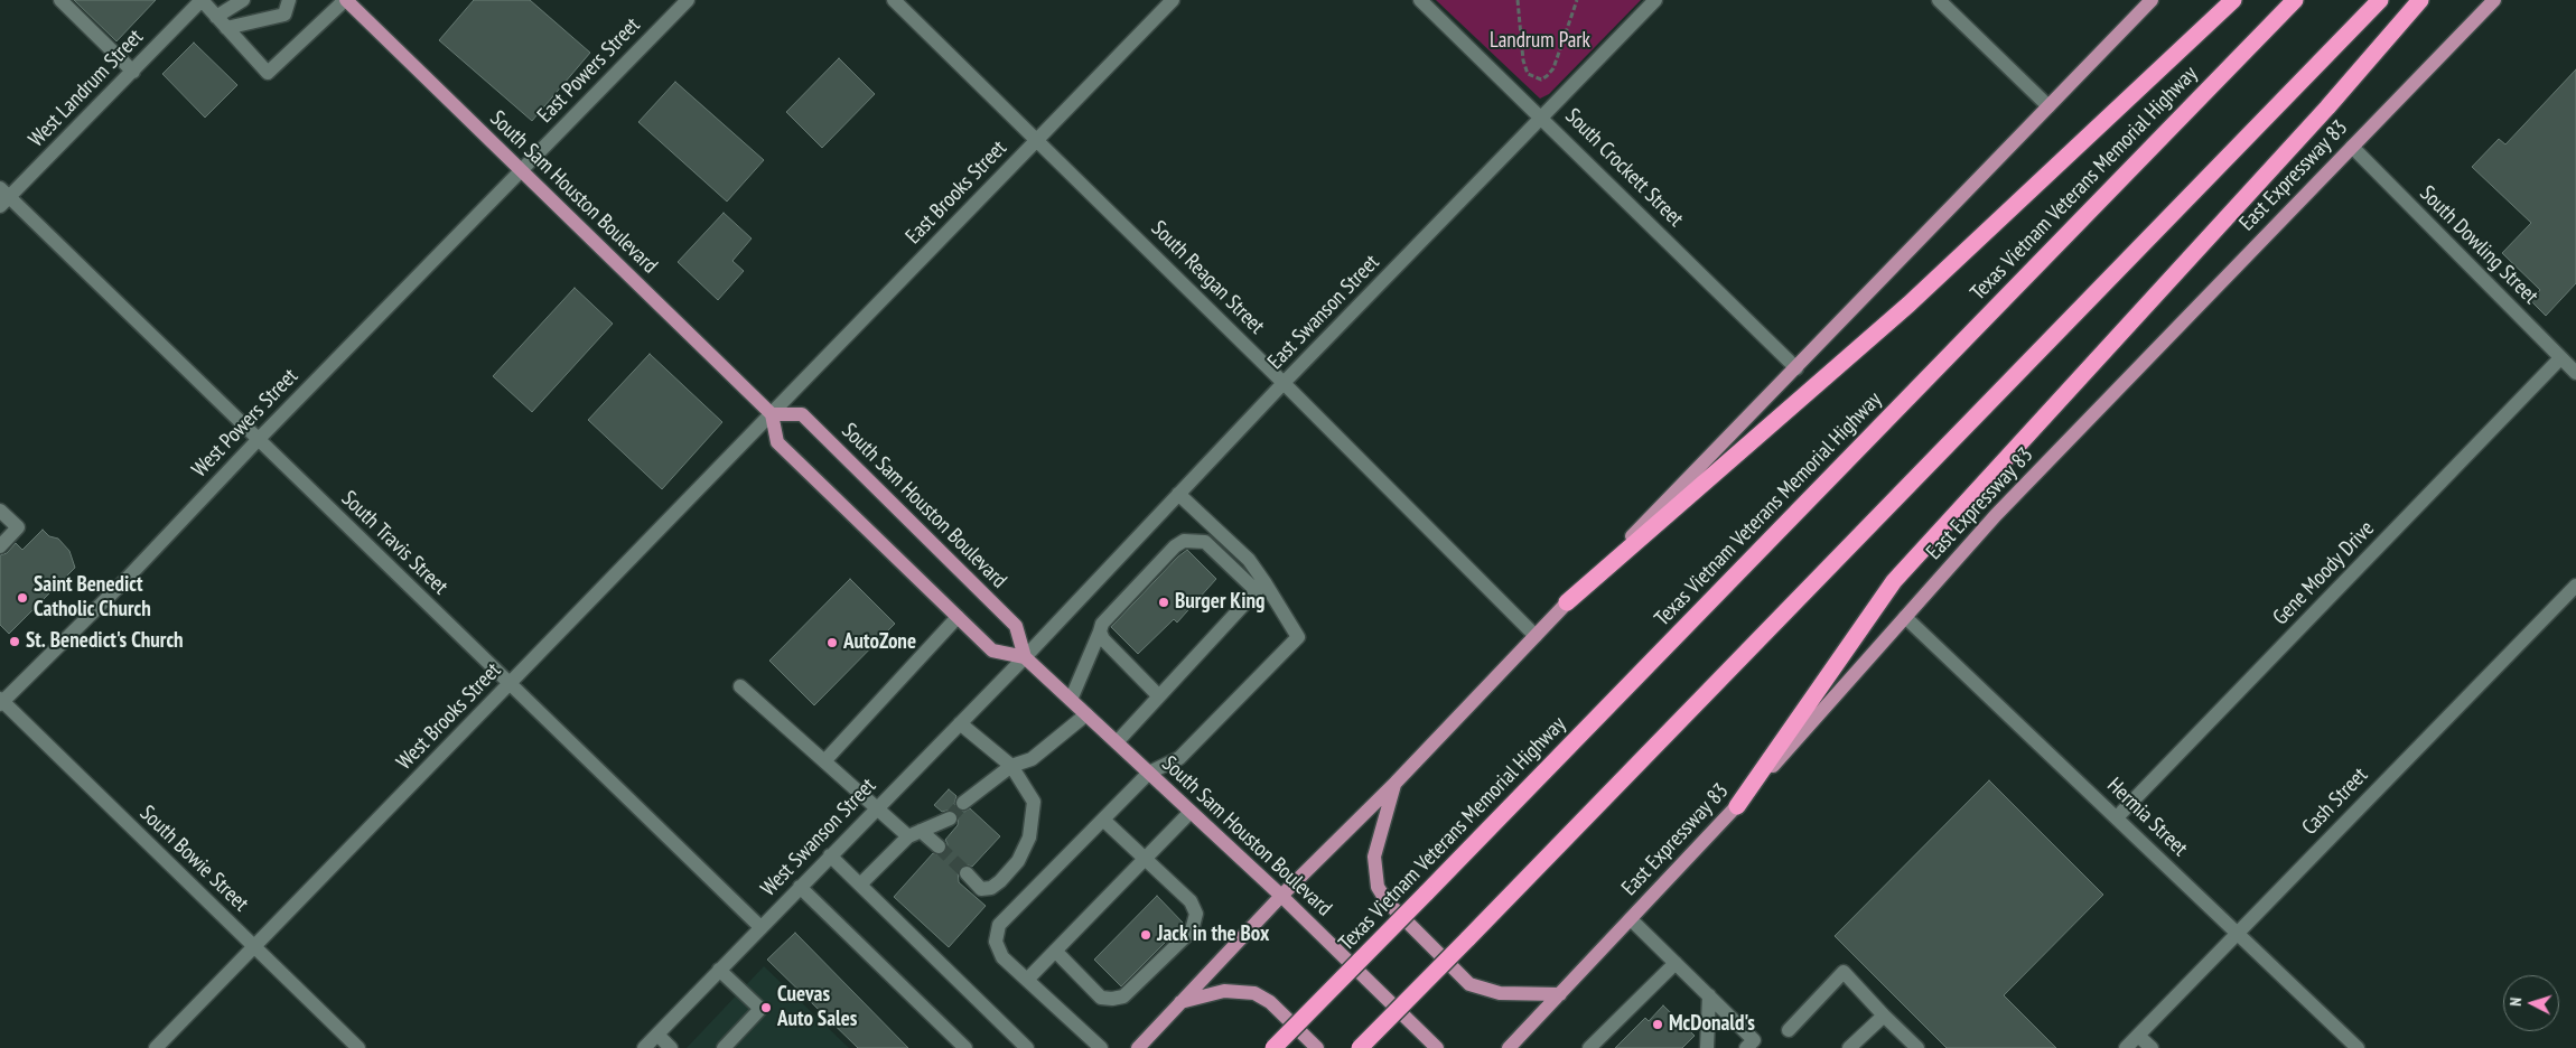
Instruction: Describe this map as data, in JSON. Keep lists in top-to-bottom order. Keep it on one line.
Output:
{"streets":{"highway":["Texas Vietnam Veterans Memorial Highway"],"main road":["East Expressway 83","South Sam Houston Boulevard"],"street":["East Powers Street","West Landrum Street","South Crockett Street","East Brooks Street","South Dowling Street","South Reagan Street","East Swanson Street","West Powers Street","South Travis Street","Gene Moody Drive","West Brooks Street","Cash Street","Hermia Street","West Swanson Street","South Bowie Street"]},"crossings":[["East Powers Street","South Sam Houston Boulevard"],["East Powers Street","West Powers Street"],["West Landrum Street","South Travis Street"],["South Crockett Street","East Swanson Street"],["East Expressway 83","South Dowling Street"],["East Expressway 83","Hermia Street"],["South Sam Houston Boulevard","East Brooks Street"],["South Sam Houston Boulevard","East Swanson Street"],["South Sam Houston Boulevard","West Powers Street"],["South Sam Houston Boulevard","West Brooks Street"],["South Sam Houston Boulevard","West Swanson Street"],["East Brooks Street","South Reagan Street"],["East Brooks Street","West Brooks Street"],["South Dowling Street","Gene Moody Drive"],["South Reagan Street","East Swanson Street"],["East Swanson Street","West Swanson Street"],["West Powers Street","South Travis Street"],["West Powers Street","South Bowie Street"],["South Travis Street","West Brooks Street"],["South Travis Street","West Swanson Street"],["Gene Moody Drive","Hermia Street"],["West Brooks Street","South Bowie Street"],["Cash Street","Hermia Street"]],"parks":["Landrum Park"],"places":["Saint Benedict Catholic Church","Burger King","St. Benedict's Church","AutoZone","Jack in the Box","Cuevas Auto Sales","McDonald's"],"north":"left"}
